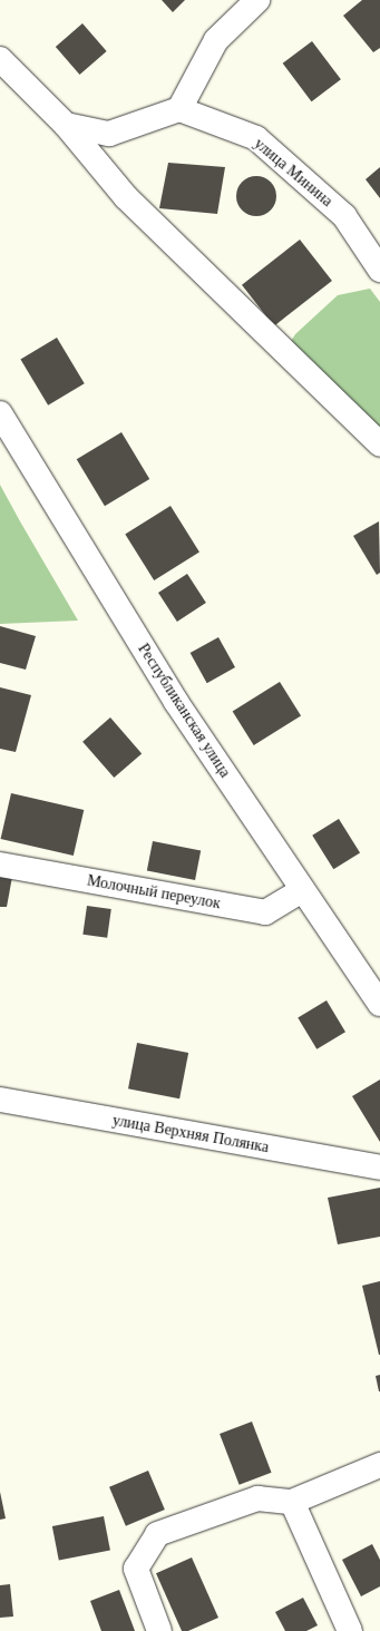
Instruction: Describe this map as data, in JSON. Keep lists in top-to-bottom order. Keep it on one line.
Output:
{"streets":{"street":["улица Минина","Республиканская улица","Молочный переулок","улица Верхняя Полянка"]},"crossings":[["Республиканская улица","Молочный переулок"]]}
